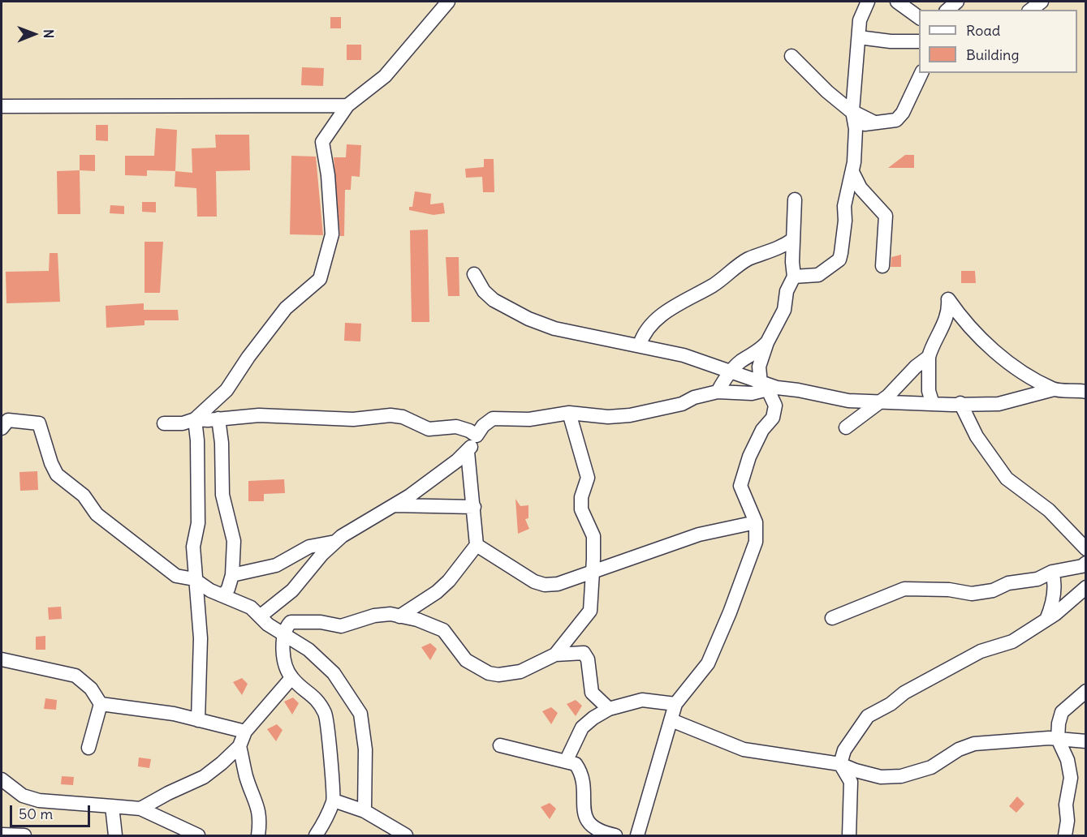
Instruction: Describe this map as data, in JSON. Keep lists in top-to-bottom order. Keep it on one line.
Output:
{"legend":["Road","Building"],"scale_bar":"50 m","north":"right"}
